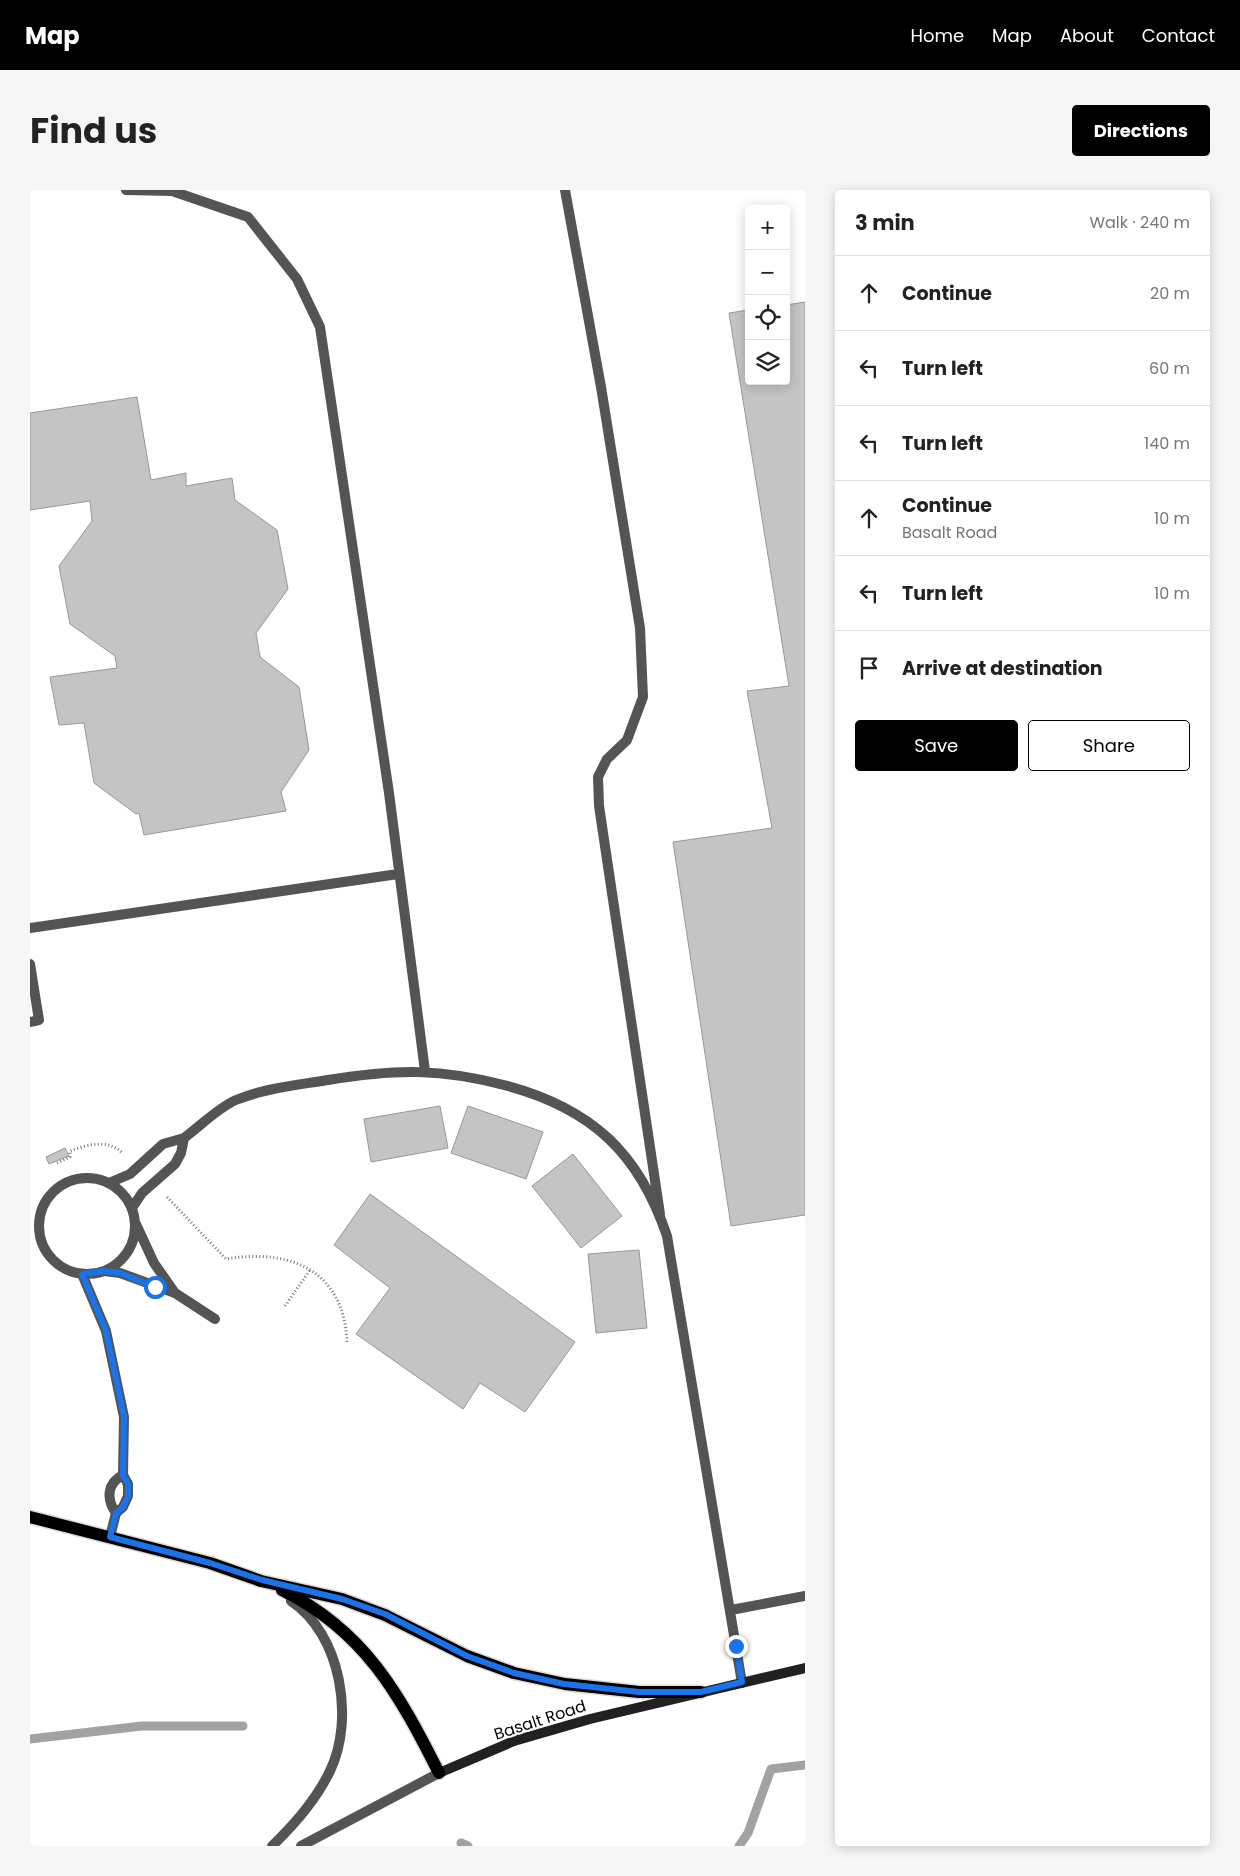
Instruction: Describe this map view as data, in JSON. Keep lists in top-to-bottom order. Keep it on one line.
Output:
{"streets":{"street":["Basalt Road"]},"page":{"header":"Map","nav":["Home","Map","About","Contact"],"title":"Find us","buttons":["Directions",["Save","Share"]],"heading":["3 min","Walk · 240 m"],"map_buttons":["+","−"],"list":[["Continue","20 m"],["Turn left","60 m"],["Turn left","140 m"],["Continue","Basalt Road","10 m"],["Turn left","10 m"],"Arrive at destination"]}}
